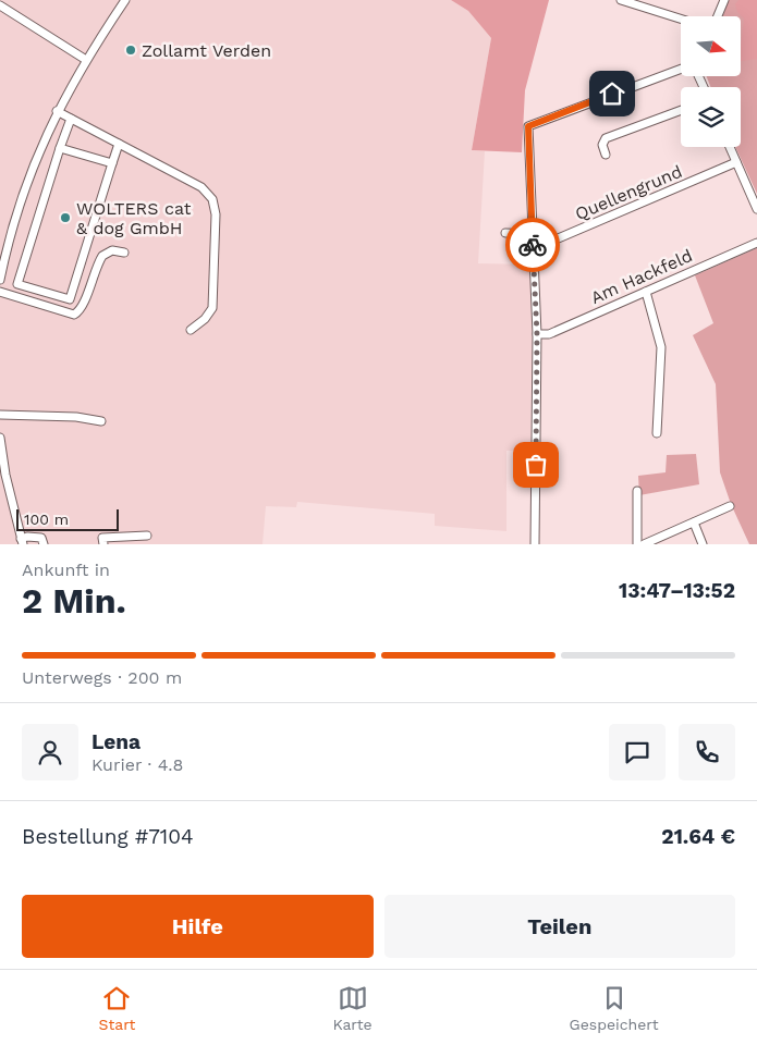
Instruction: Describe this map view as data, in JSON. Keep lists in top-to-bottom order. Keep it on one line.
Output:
{"streets":{"street":["Quellengrund","Am Hackfeld"]},"places":["Zollamt Verden","WOLTERS cat & dog GmbH"],"scale_bar":"100 m","north":"right","page":{"scale":"100 m","heading":["2 Min.","Ankunft in","13:47–13:52"],"panel":["Lena","Kurier · 4.8","Bestellung #7104","21.64 €"],"bar":"Unterwegs · 200 m","buttons":["Hilfe","Teilen"],"tabs":["Start","Karte","Gespeichert"]}}
